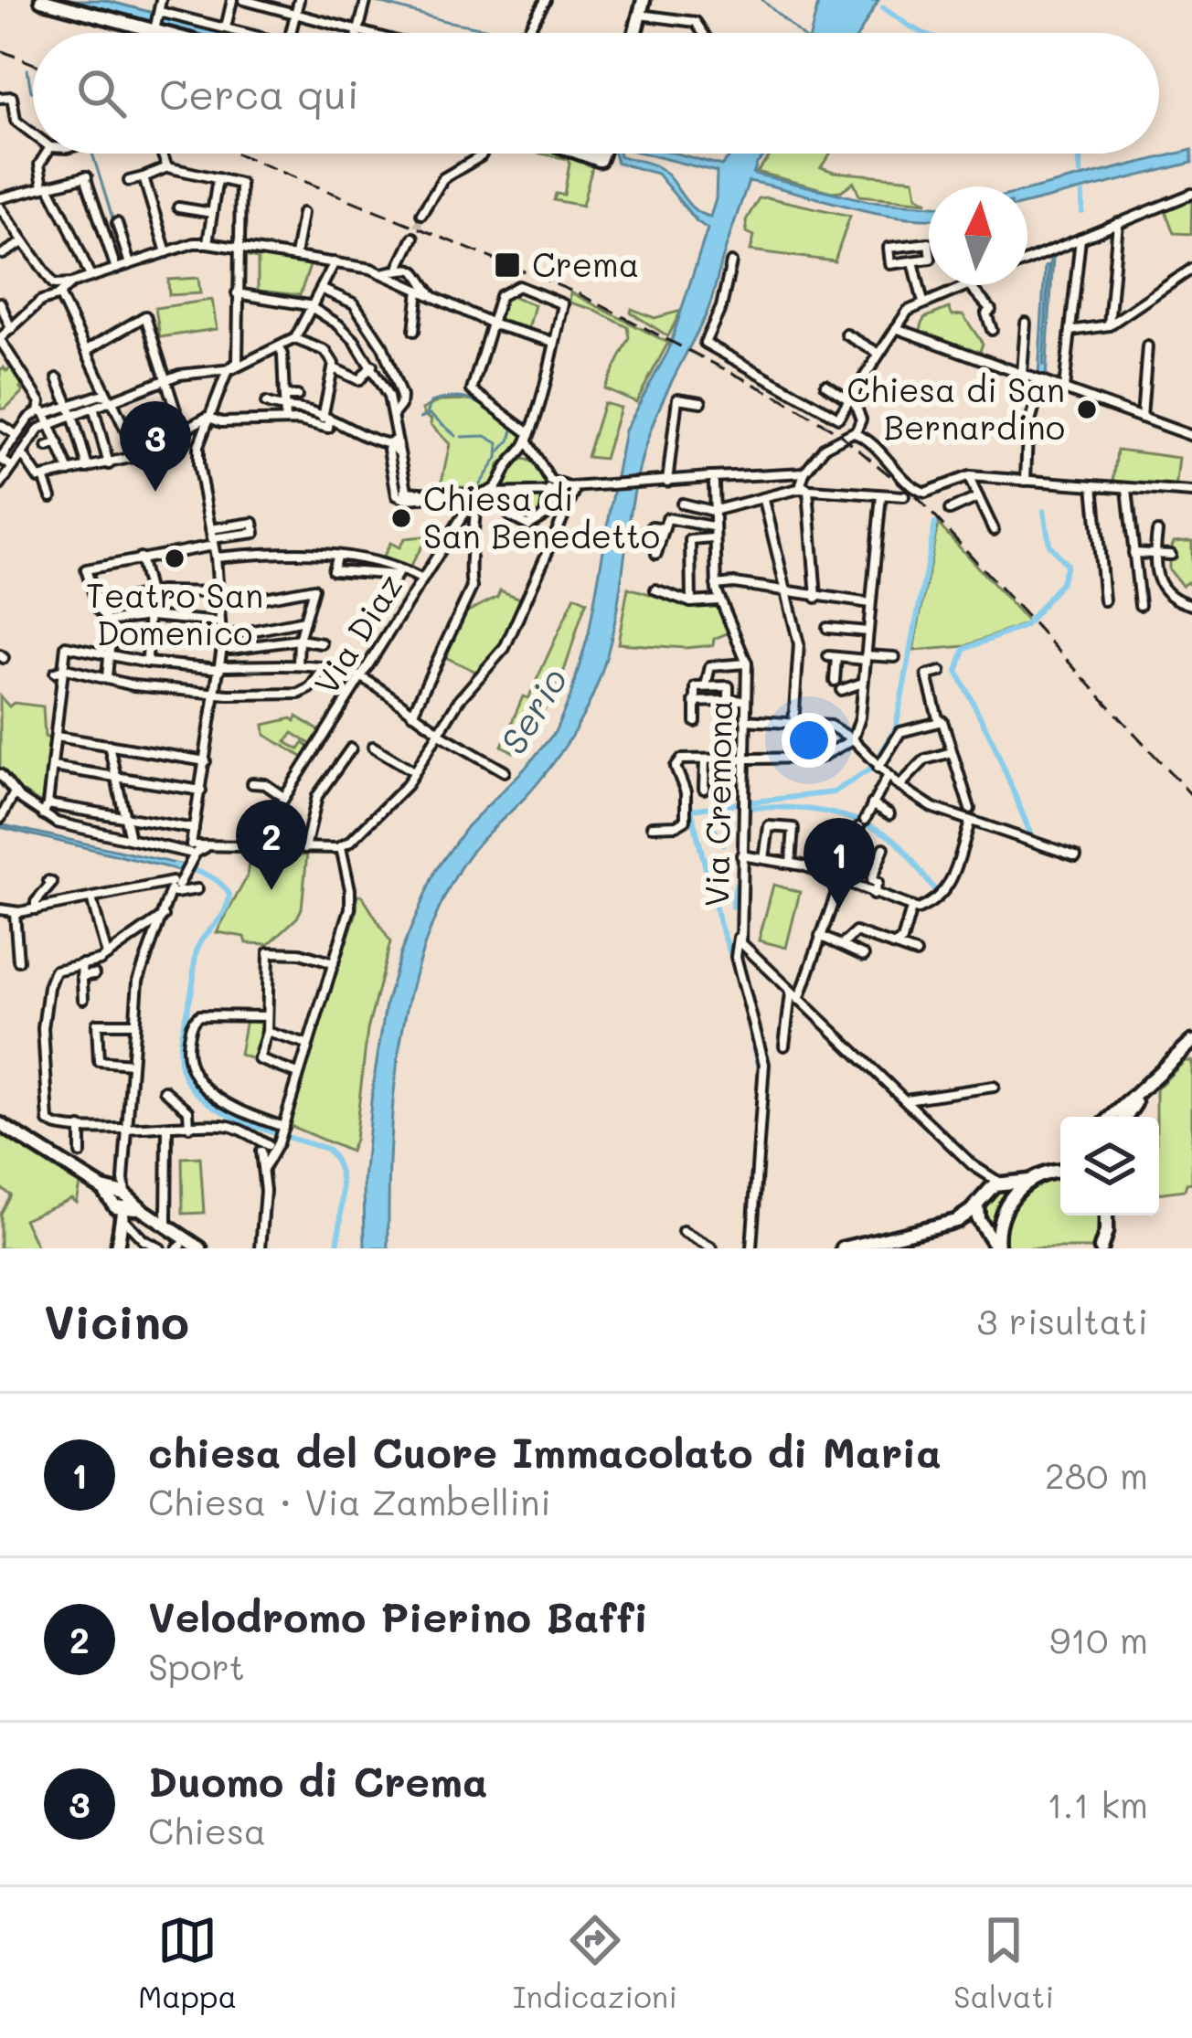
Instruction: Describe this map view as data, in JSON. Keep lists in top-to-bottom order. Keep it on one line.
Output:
{"streets":{"street":["Via Diaz","Via Cremona"]},"water":["Serio"],"places":{"transit":["Crema"],"other":["Chiesa di San Bernardino","Chiesa di San Benedetto","Teatro San Domenico"]},"north":"top","page":{"search":"Cerca qui","pins":["3","2","1"],"heading":["Vicino","3 risultati"],"list":[{"mark":"1","name":"chiesa del Cuore Immacolato di Maria","note":"Chiesa · Via Zambellini","value":"280 m"},{"mark":"2","name":"Velodromo Pierino Baffi","note":"Sport","value":"910 m"},{"mark":"3","name":"Duomo di Crema","note":"Chiesa","value":"1.1 km"}],"nav":["Mappa","Indicazioni","Salvati"]}}
